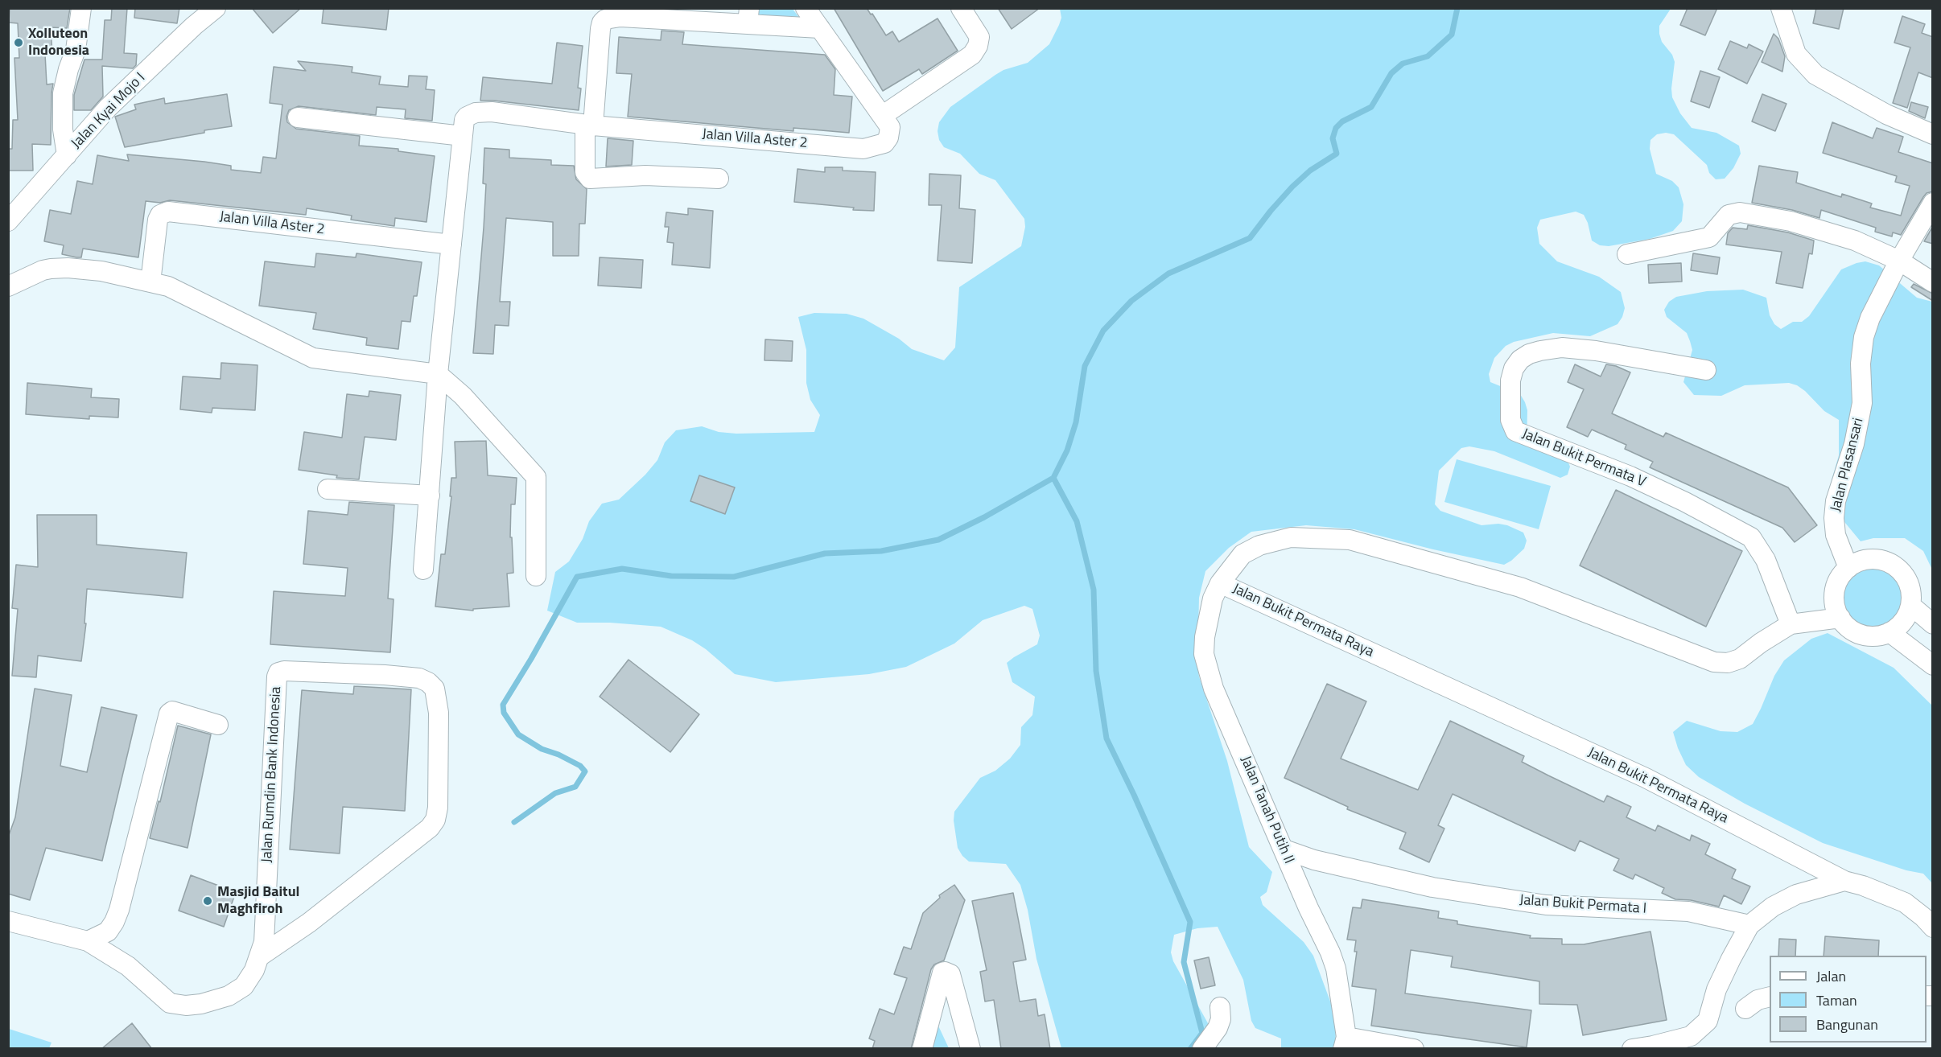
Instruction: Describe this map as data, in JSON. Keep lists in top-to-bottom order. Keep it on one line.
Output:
{"streets":{"street":["Jalan Kyai Mojo I","Jalan Villa Aster 2","Jalan Bukit Permata V","Jalan Plasansari","Jalan Bukit Permata Raya","Jalan Rumdin Bank Indonesia","Jalan Tanah Putih II","Jalan Bukit Permata I"]},"crossings":[["Jalan Bukit Permata V","Jalan Bukit Permata Raya"],["Jalan Plasansari","Jalan Bukit Permata Raya"],["Jalan Bukit Permata Raya","Jalan Tanah Putih II"],["Jalan Tanah Putih II","Jalan Bukit Permata I"]],"places":["Xolluteon Indonesia","Masjid Baitul Maghfiroh"],"legend":["Jalan","Taman","Bangunan"]}
